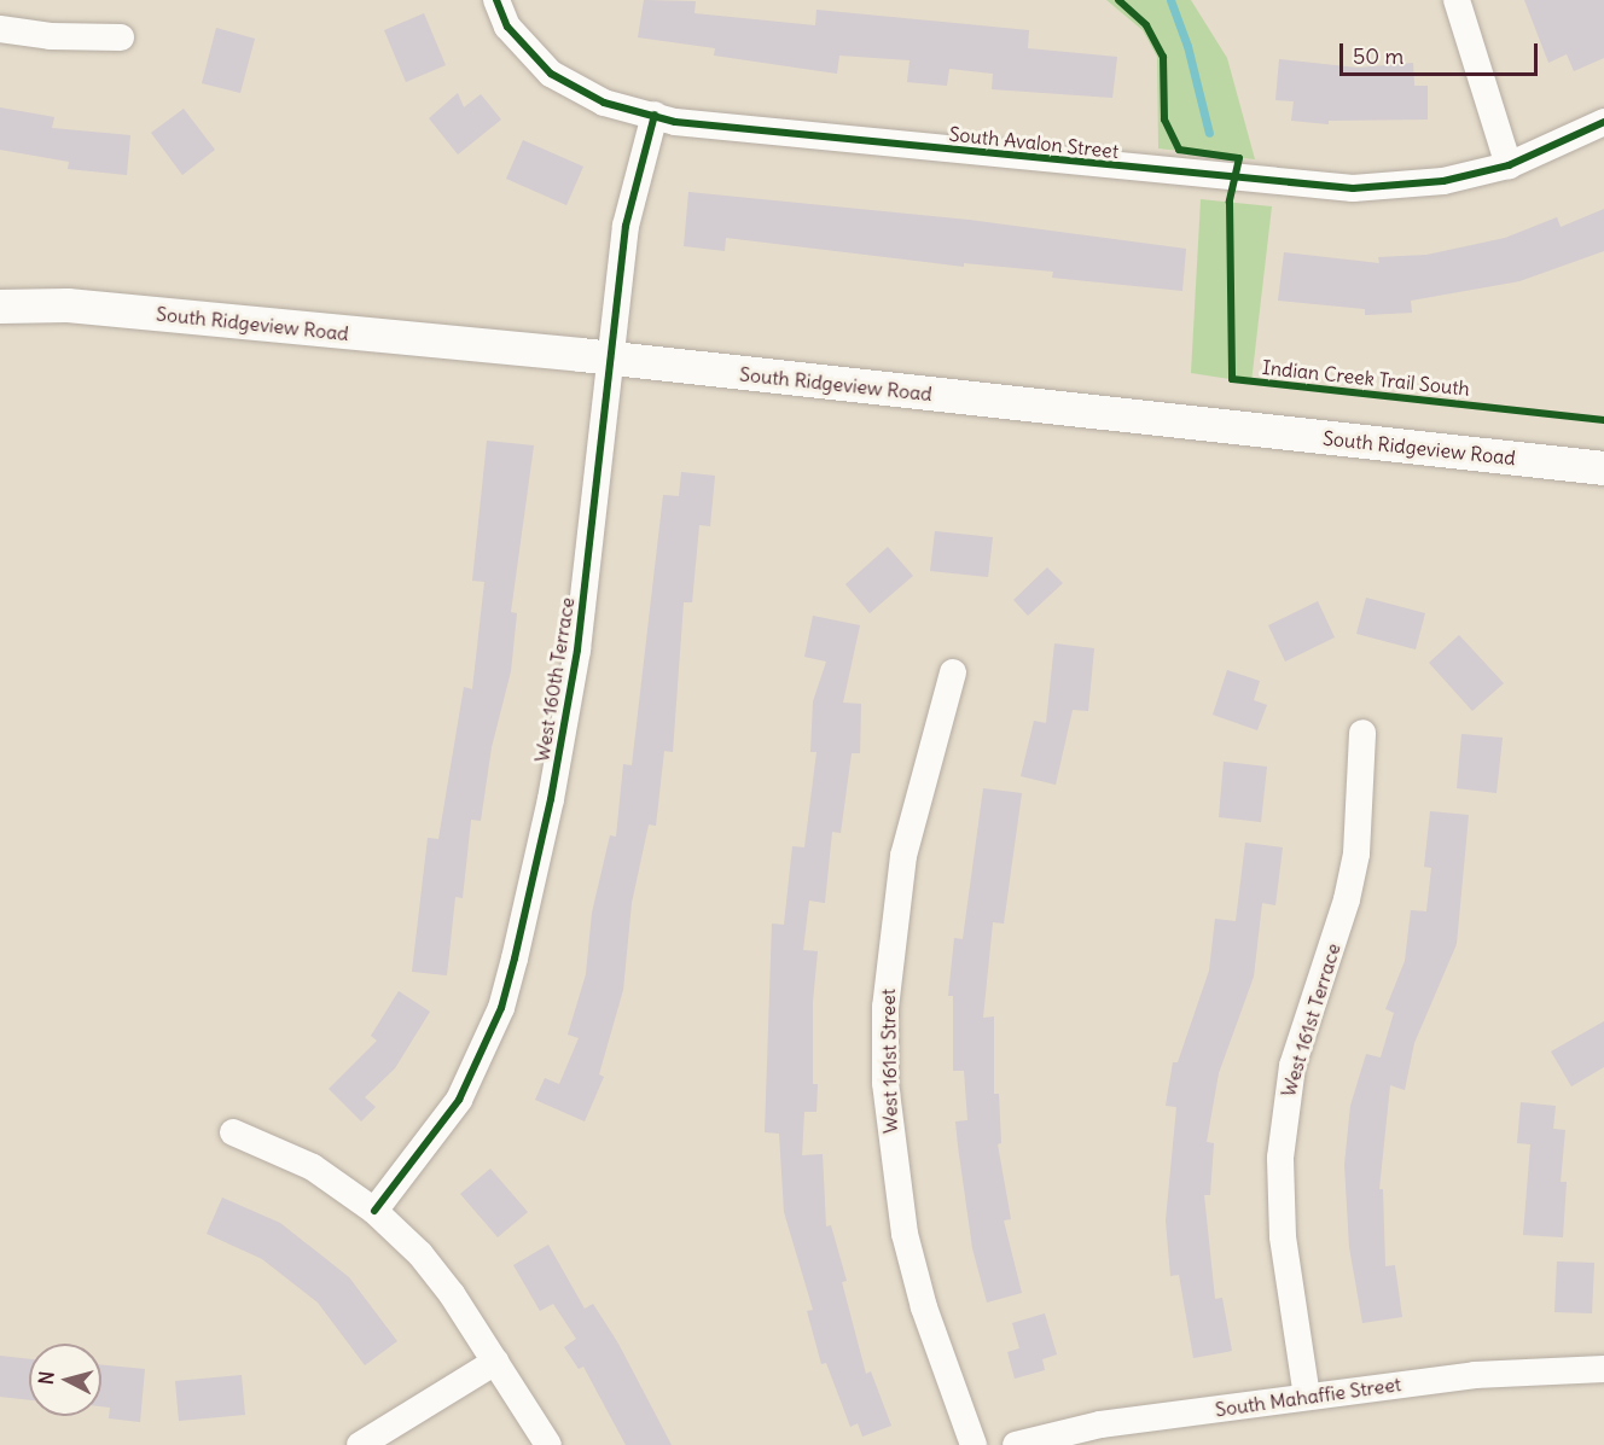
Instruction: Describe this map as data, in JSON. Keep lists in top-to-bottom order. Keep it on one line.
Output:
{"streets":{"main road":["South Ridgeview Road"],"street":["South Avalon Street","West 160th Terrace","West 161st Terrace","West 161st Street","South Mahaffie Street"],"cycle path":["Indian Creek Trail South"]},"crossings":[["South Avalon Street","West 160th Terrace"],["South Ridgeview Road","West 160th Terrace"],["West 161st Terrace","South Mahaffie Street"]],"scale_bar":"50 m","north":"left"}
